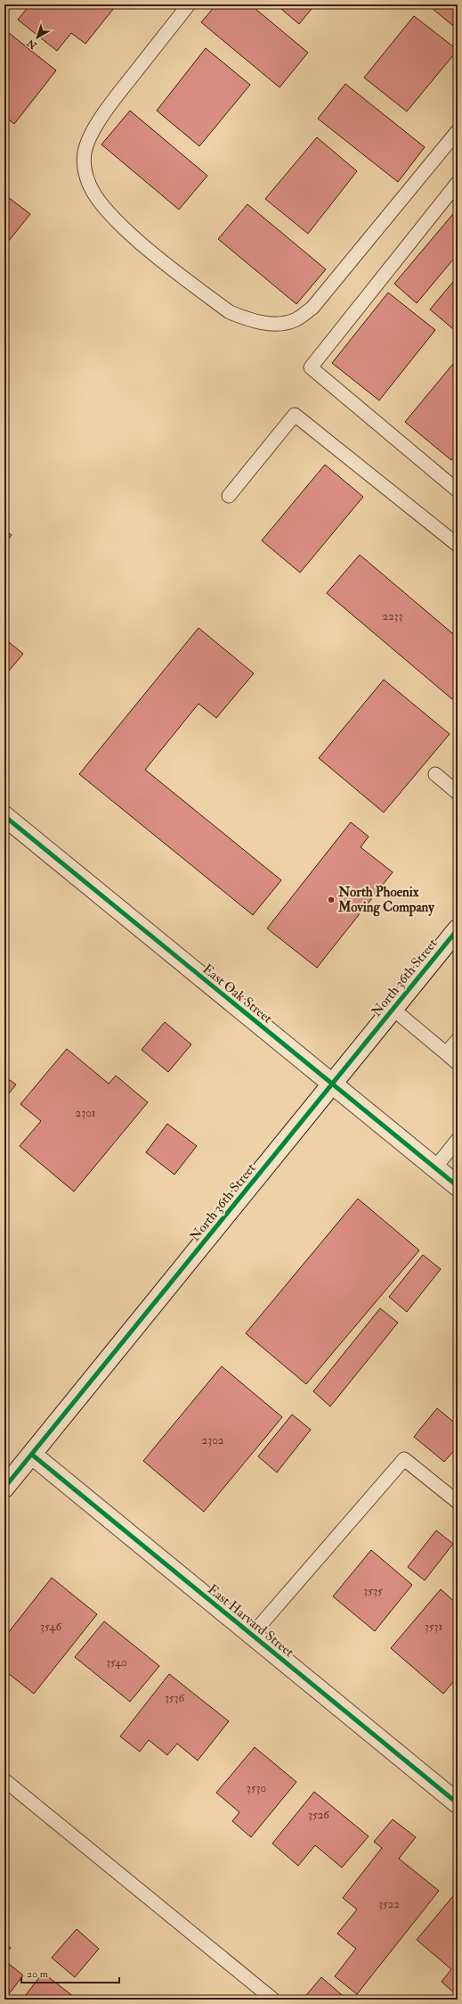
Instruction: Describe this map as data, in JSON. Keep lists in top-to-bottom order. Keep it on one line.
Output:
{"streets":{"street":["North 36th Street","East Oak Street","East Harvard Street"]},"crossings":[["North 36th Street","East Oak Street"],["North 36th Street","East Harvard Street"]],"places":["North Phoenix Moving Company"],"house_numbers":["2233","2301","2302","3535","3546","3531","3540","3536","3530","3526","3522"],"scale_bar":"20 m","north":"bottom left"}
